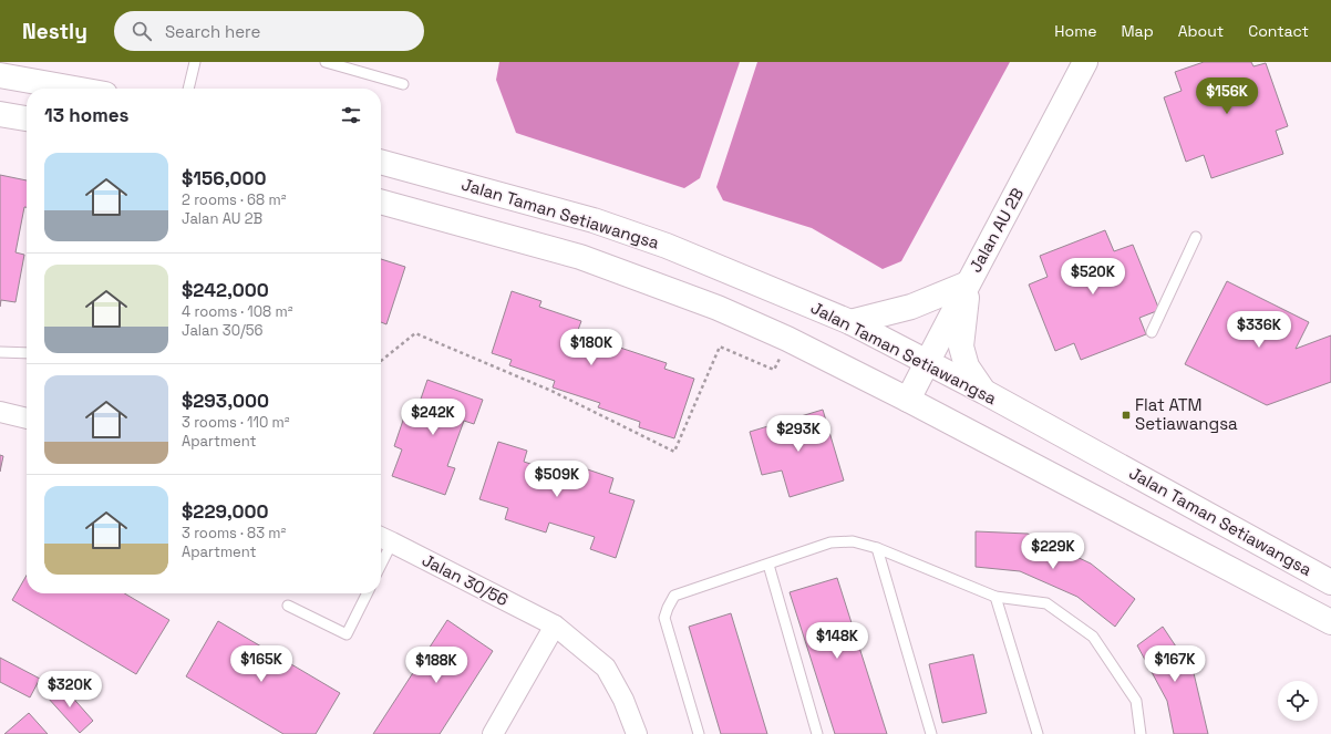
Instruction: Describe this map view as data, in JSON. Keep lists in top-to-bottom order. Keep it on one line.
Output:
{"streets":{"main road":["Jalan Taman Setiawangsa","Jalan AU 2B"],"street":["Jalan 30/56"]},"crossings":[["Jalan Taman Setiawangsa","Jalan AU 2B"]],"places":{"transit":["Flat ATM Setiawangsa"]},"page":{"header":"Nestly","search":"Search here","nav":["Home","Map","About","Contact"],"price":["$156K","$520K","$336K","$180K","$242K","$293K","$509K","$229K","$148K","$165K","$167K","$188K","$320K"],"heading":"13 homes","list":[{"name":"$156,000","note":"2 rooms · 68 m² · Jalan AU 2B"},{"name":"$242,000","note":"4 rooms · 108 m² · Jalan 30/56"},{"name":"$293,000","note":"3 rooms · 110 m² · Apartment"},{"name":"$229,000","note":"3 rooms · 83 m² · Apartment"}]}}
